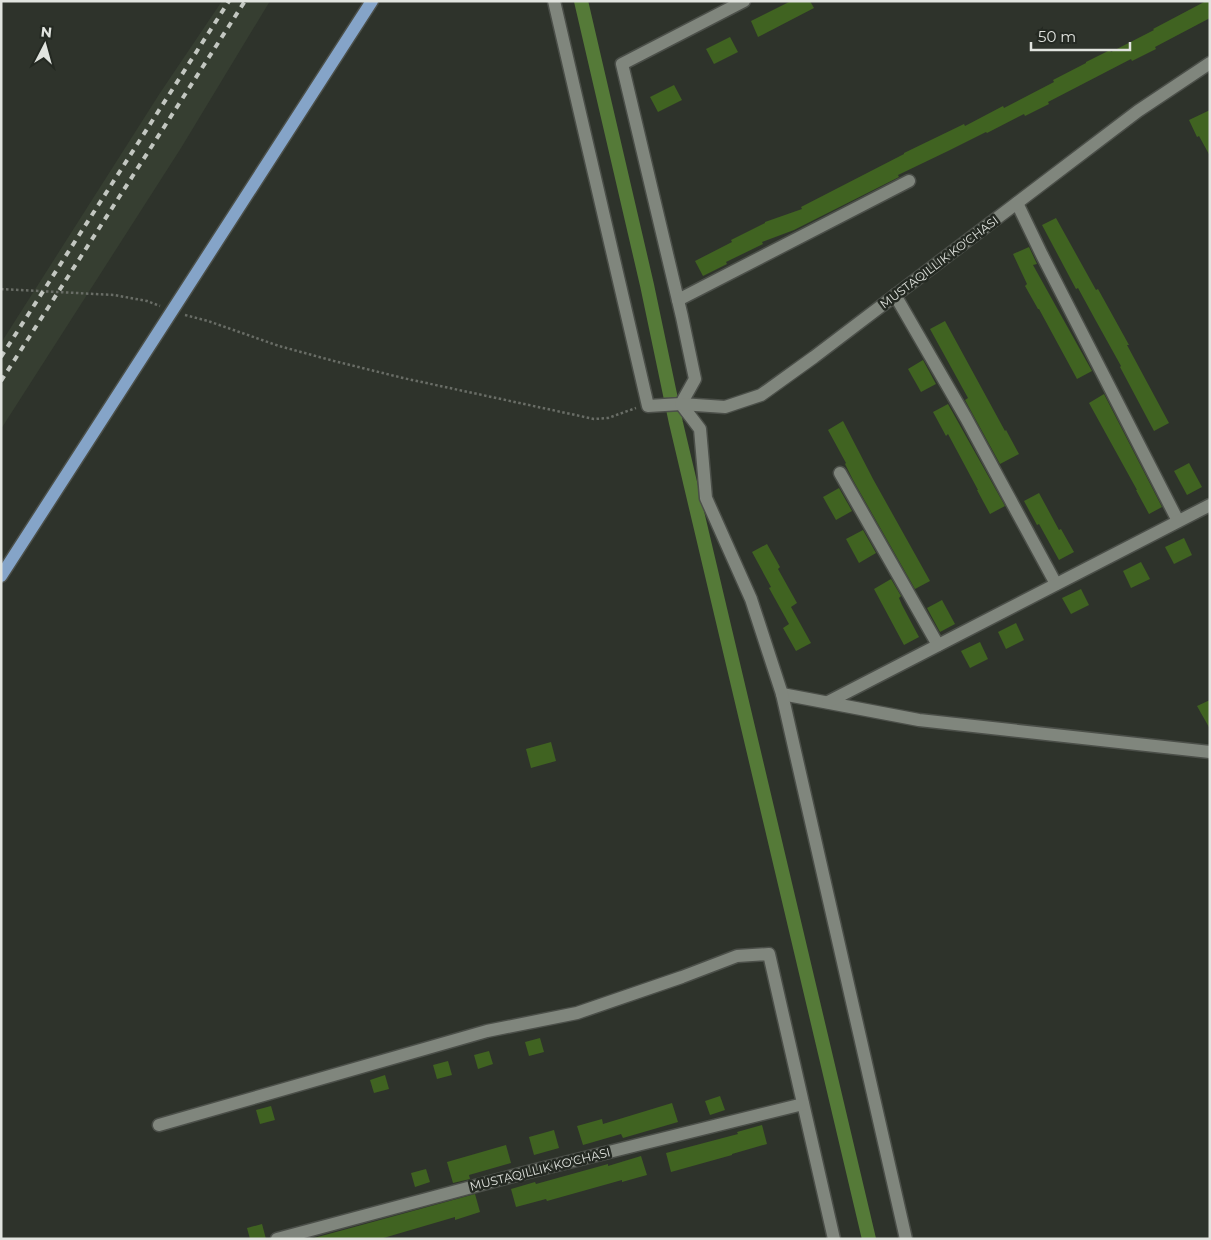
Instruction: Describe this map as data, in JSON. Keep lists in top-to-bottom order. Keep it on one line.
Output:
{"streets":{"street":["MUSTAQILLIK KO'CHASI"]},"scale_bar":"50 m","north":"top"}
